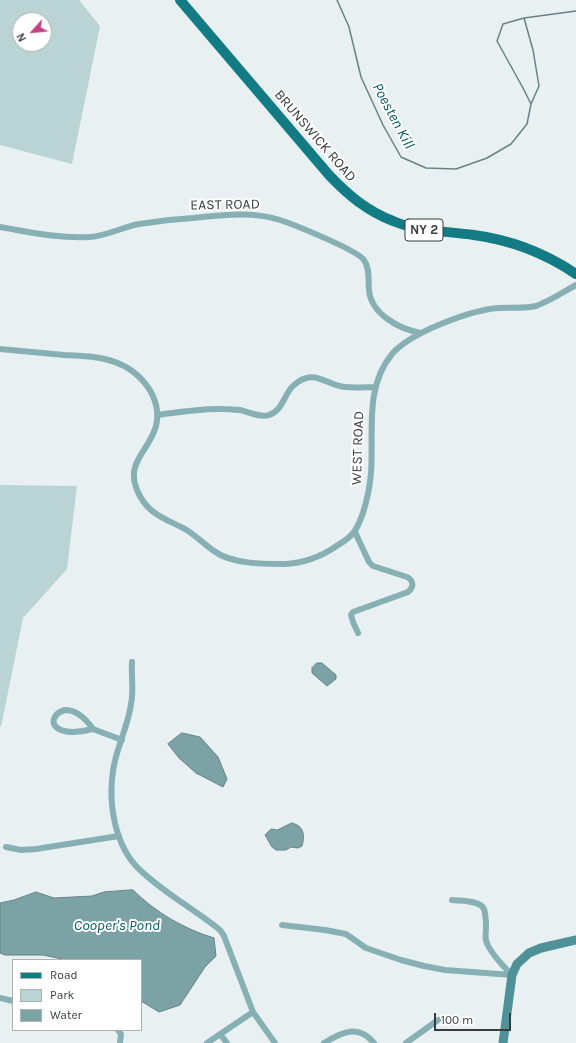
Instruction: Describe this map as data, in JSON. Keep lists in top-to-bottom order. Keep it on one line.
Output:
{"streets":{"main road":["BRUNSWICK ROAD","NY 2"],"street":["EAST ROAD","WEST ROAD"]},"crossings":[["EAST ROAD","WEST ROAD"]],"water":["Poesten Kill","Cooper's Pond"],"legend":["Road","Park","Water"],"scale_bar":"100 m","north":"bottom left"}
